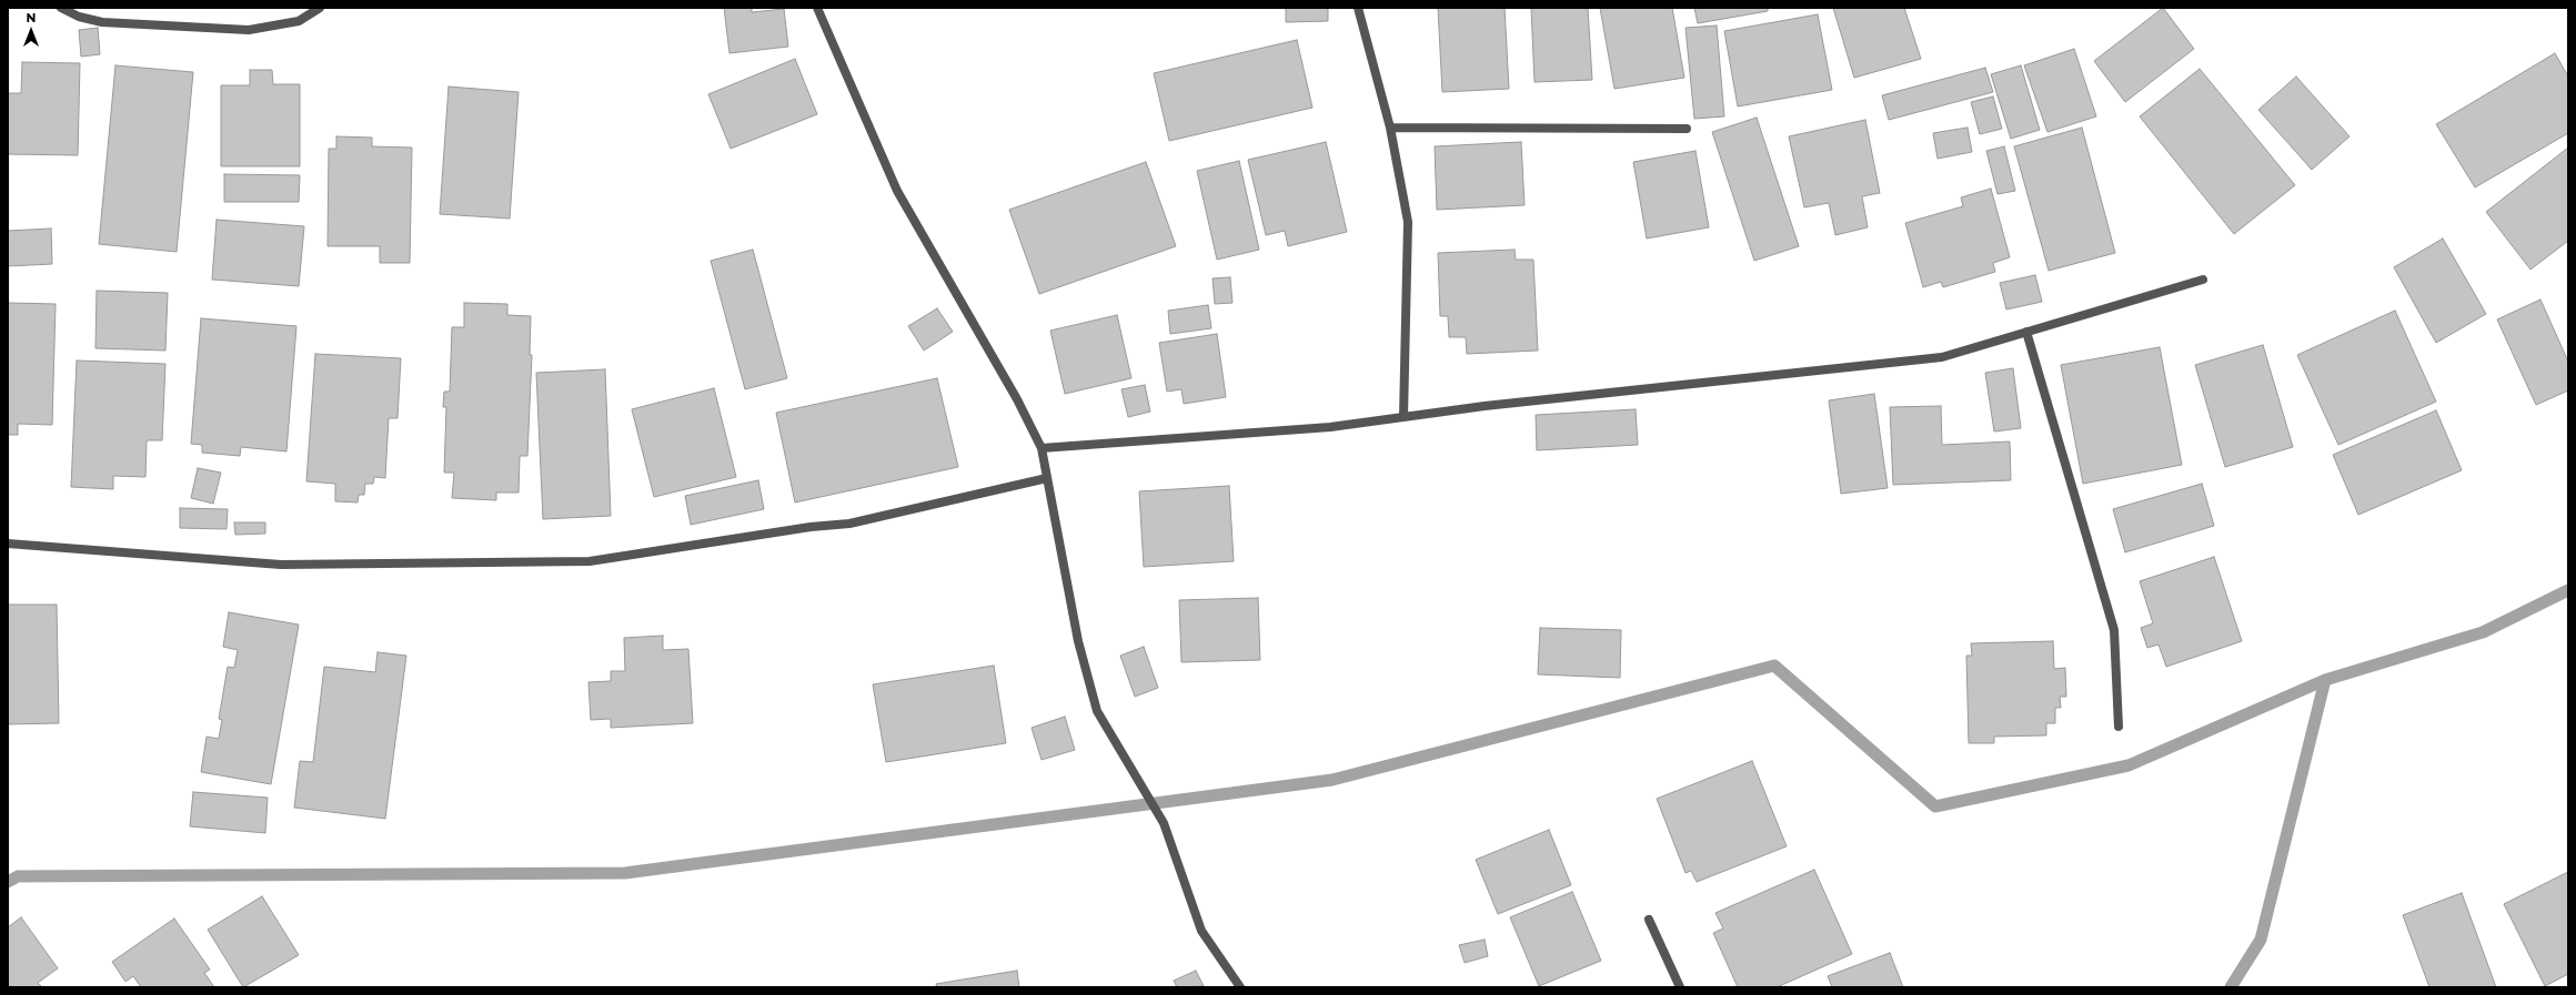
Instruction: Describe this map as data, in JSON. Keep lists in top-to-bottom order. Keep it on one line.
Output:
{"north":"top"}
